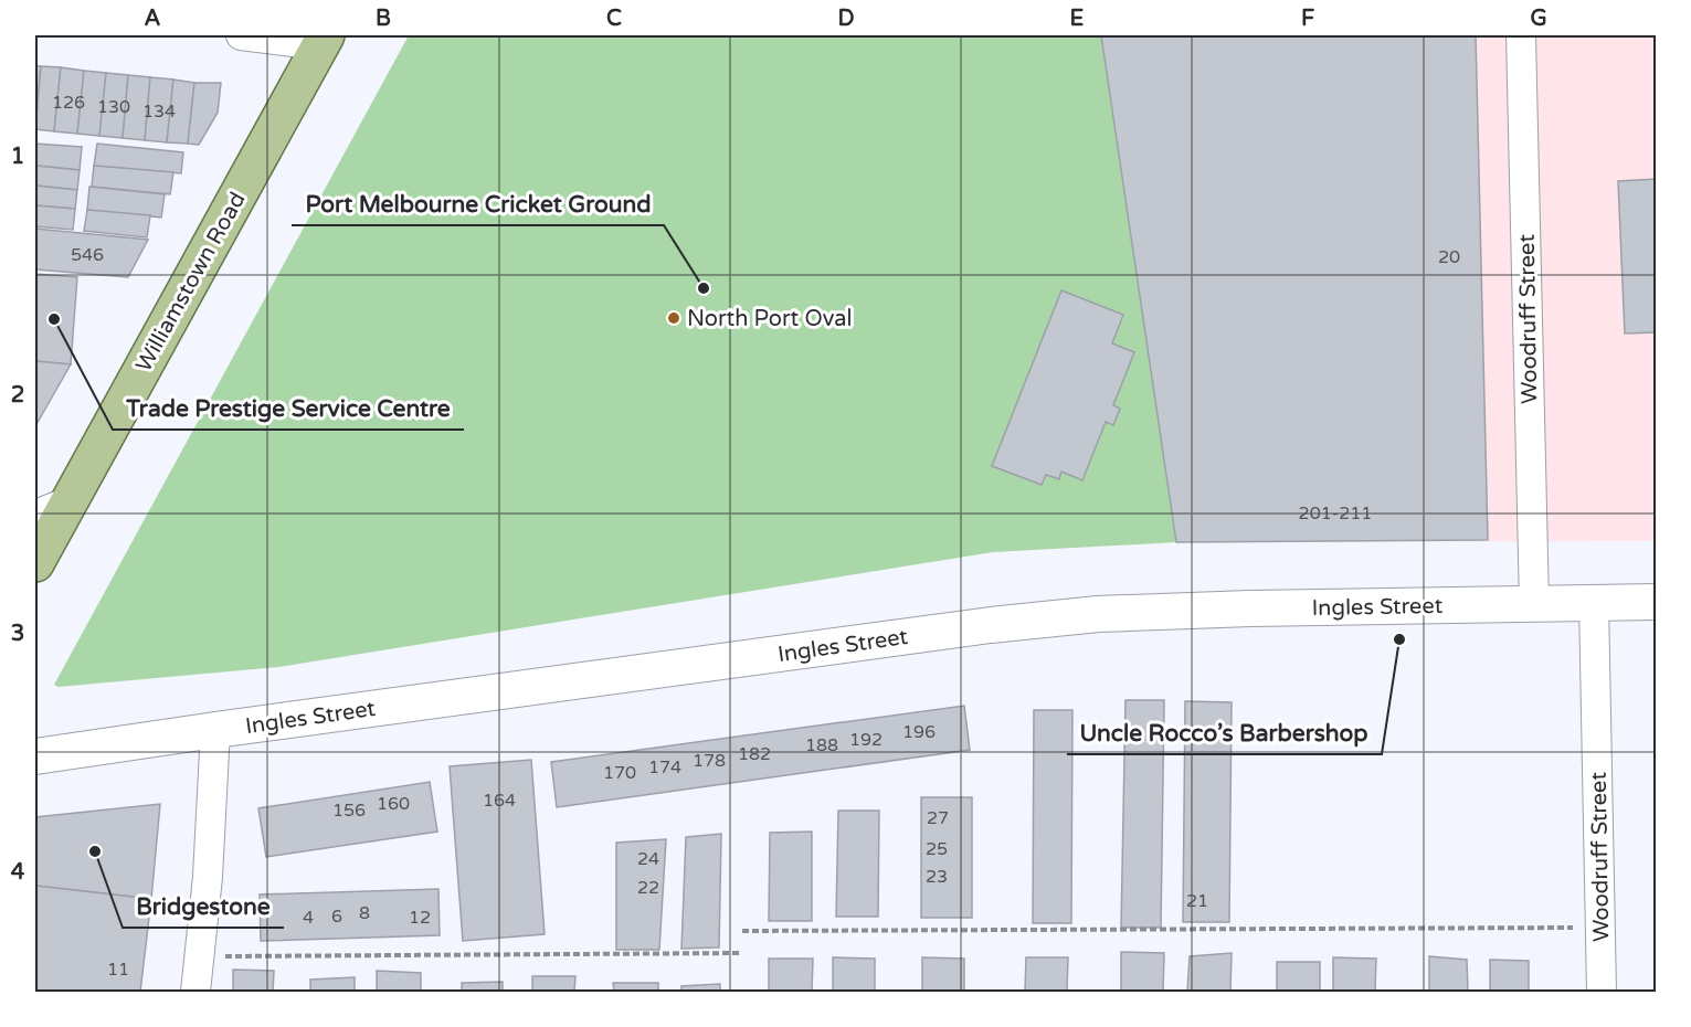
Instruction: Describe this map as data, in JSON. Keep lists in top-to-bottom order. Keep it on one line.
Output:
{"streets":{"main road":["Williamstown Road"],"street":["Woodruff Street","Ingles Street"]},"crossings":[["Woodruff Street","Ingles Street"]],"places":["Port Melbourne Cricket Ground","North Port Oval","Trade Prestige Service Centre","Uncle Rocco’s Barbershop","Bridgestone"],"house_numbers":["126","130","134","546","20","201-211","196","192","188","182","178","174","170","164","160","156","27","25","24","23","22","21","8","6","4","12","11"],"grid":{"columns":["A","B","C","D","E","F","G"],"rows":["1","2","3","4"]}}
